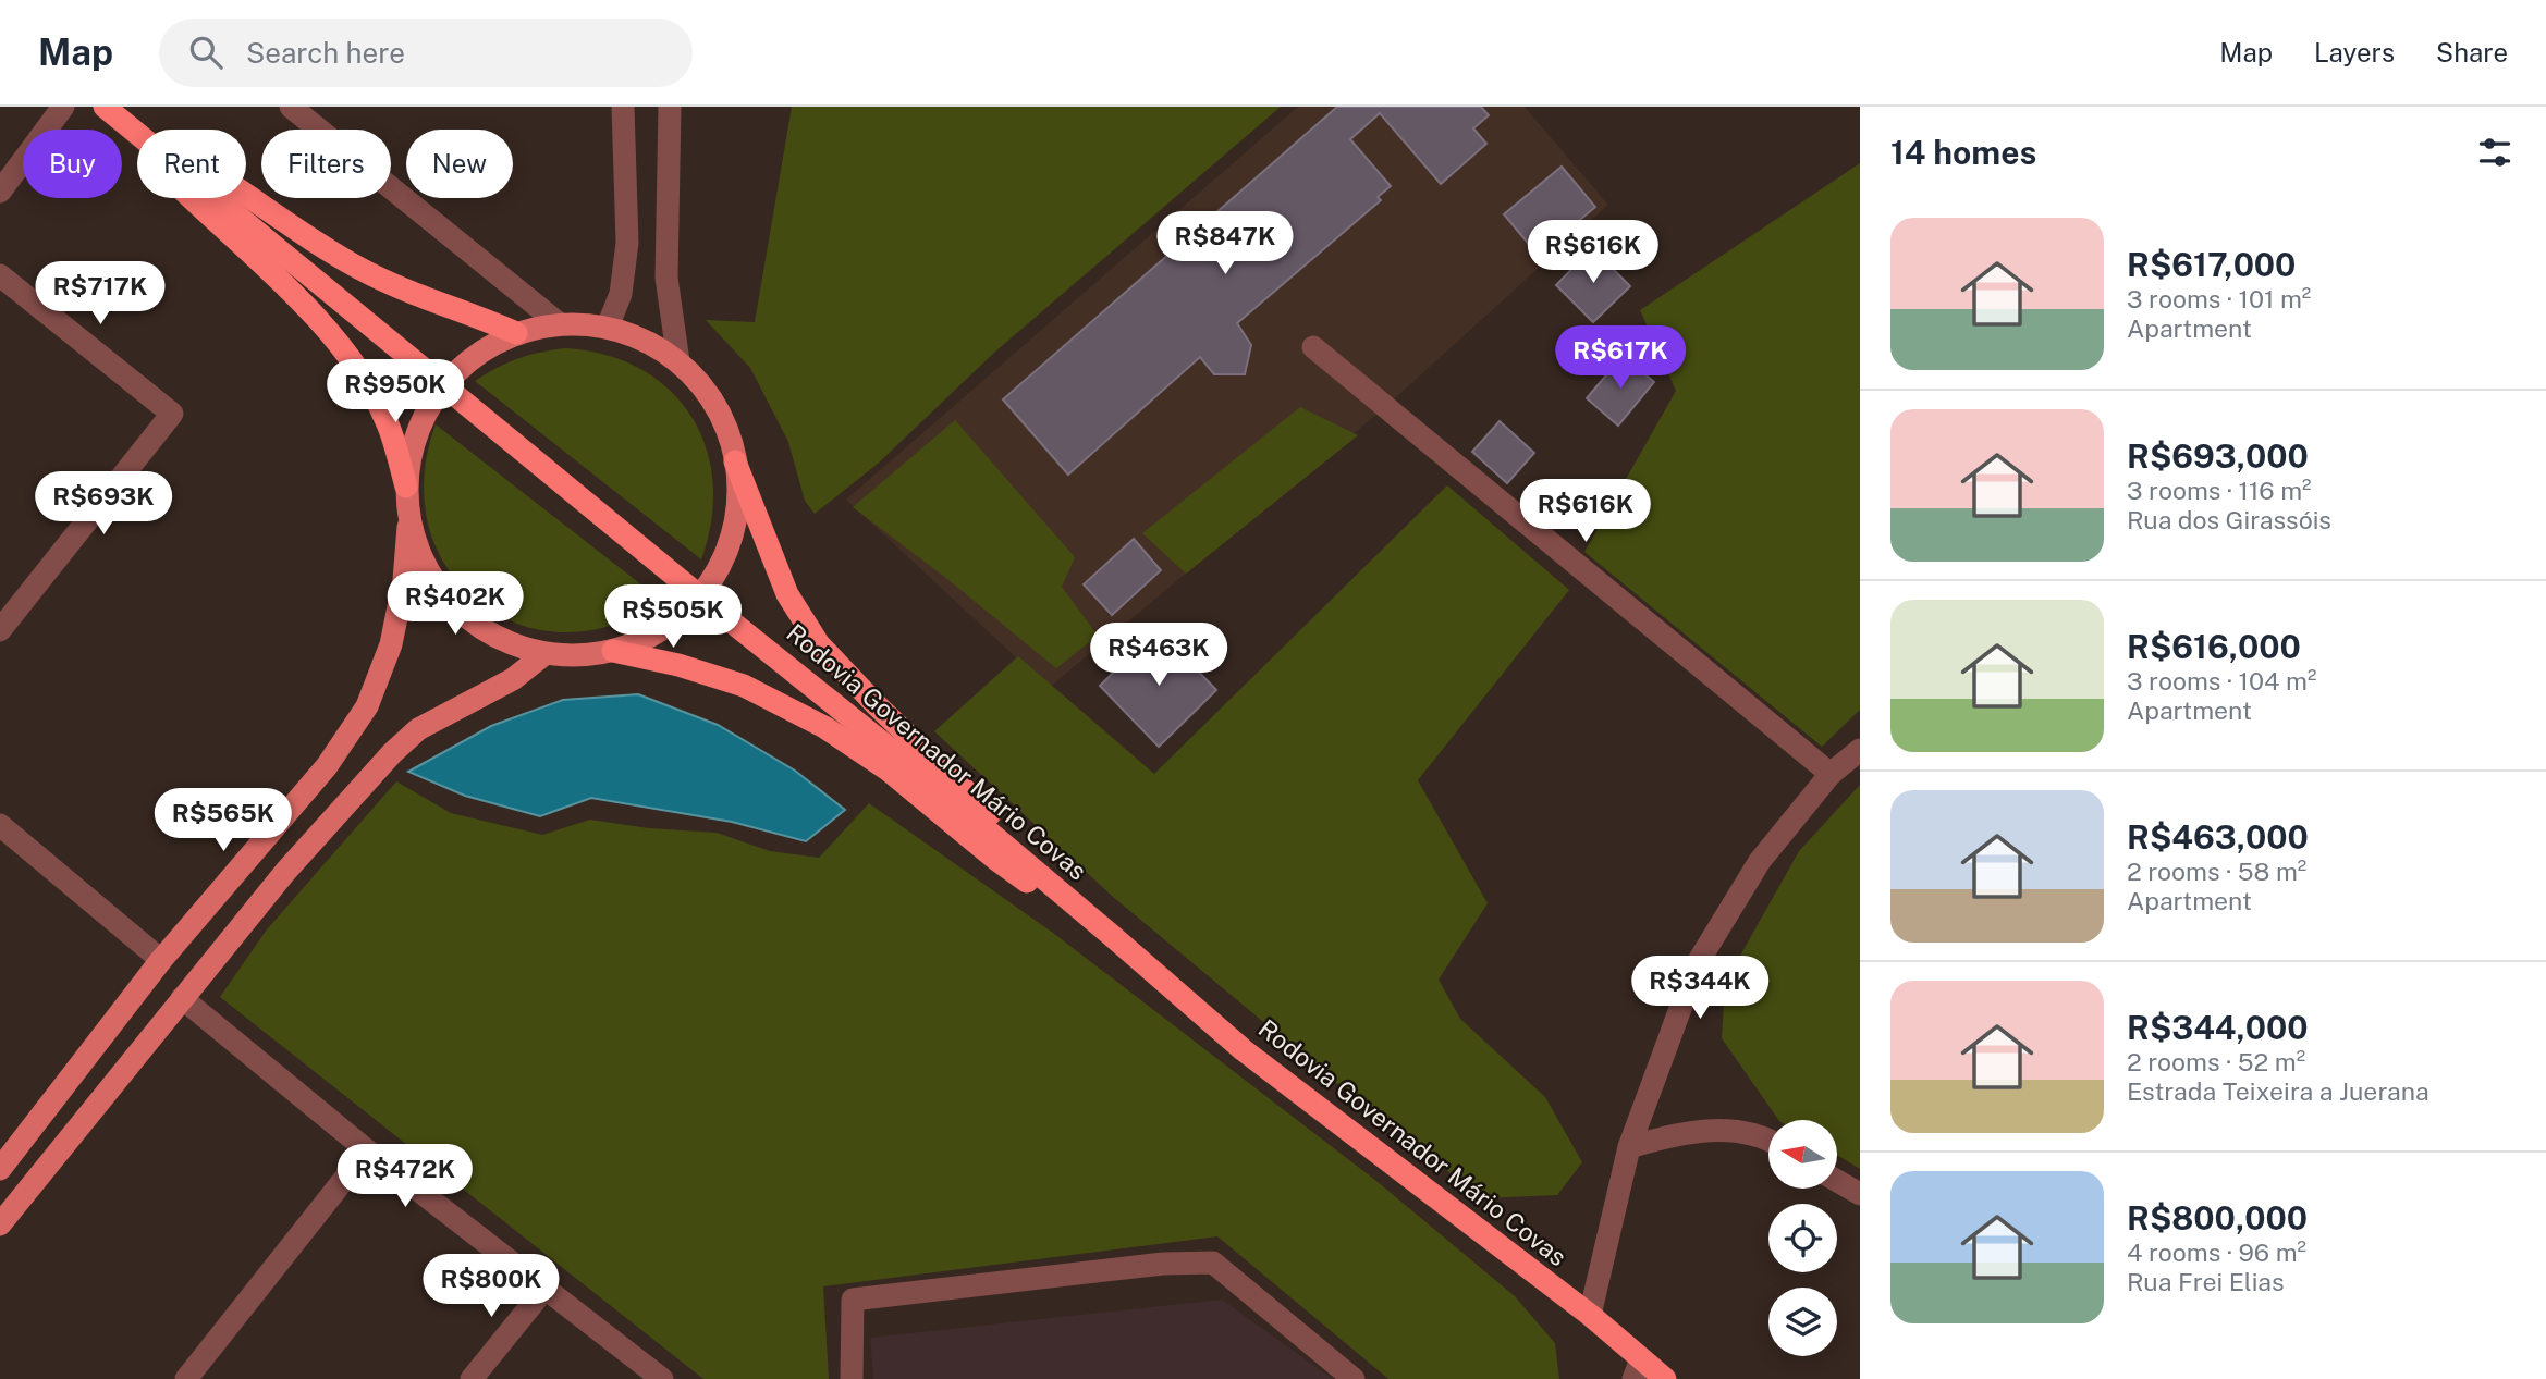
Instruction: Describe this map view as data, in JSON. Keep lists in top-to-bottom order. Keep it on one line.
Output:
{"streets":{"highway":["Rodovia Governador Mário Covas"]},"north":"left","page":{"header":"Map","search":"Search here","nav":["Map","Layers","Share"],"heading":"14 homes","chip":["Buy","Rent","Filters","New"],"list":[{"name":"R$617,000","note":"3 rooms · 101 m² · Apartment"},{"name":"R$693,000","note":"3 rooms · 116 m² · Rua dos Girassóis"},{"name":"R$616,000","note":"3 rooms · 104 m² · Apartment"},{"name":"R$463,000","note":"2 rooms · 58 m² · Apartment"},{"name":"R$344,000","note":"2 rooms · 52 m² · Estrada Teixeira a Juerana"},{"name":"R$800,000","note":"4 rooms · 96 m² · Rua Frei Elias"}],"price":["R$847K","R$616K","R$717K","R$617K","R$950K","R$693K","R$616K","R$402K","R$505K","R$463K","R$565K","R$344K","R$472K","R$800K"]}}
